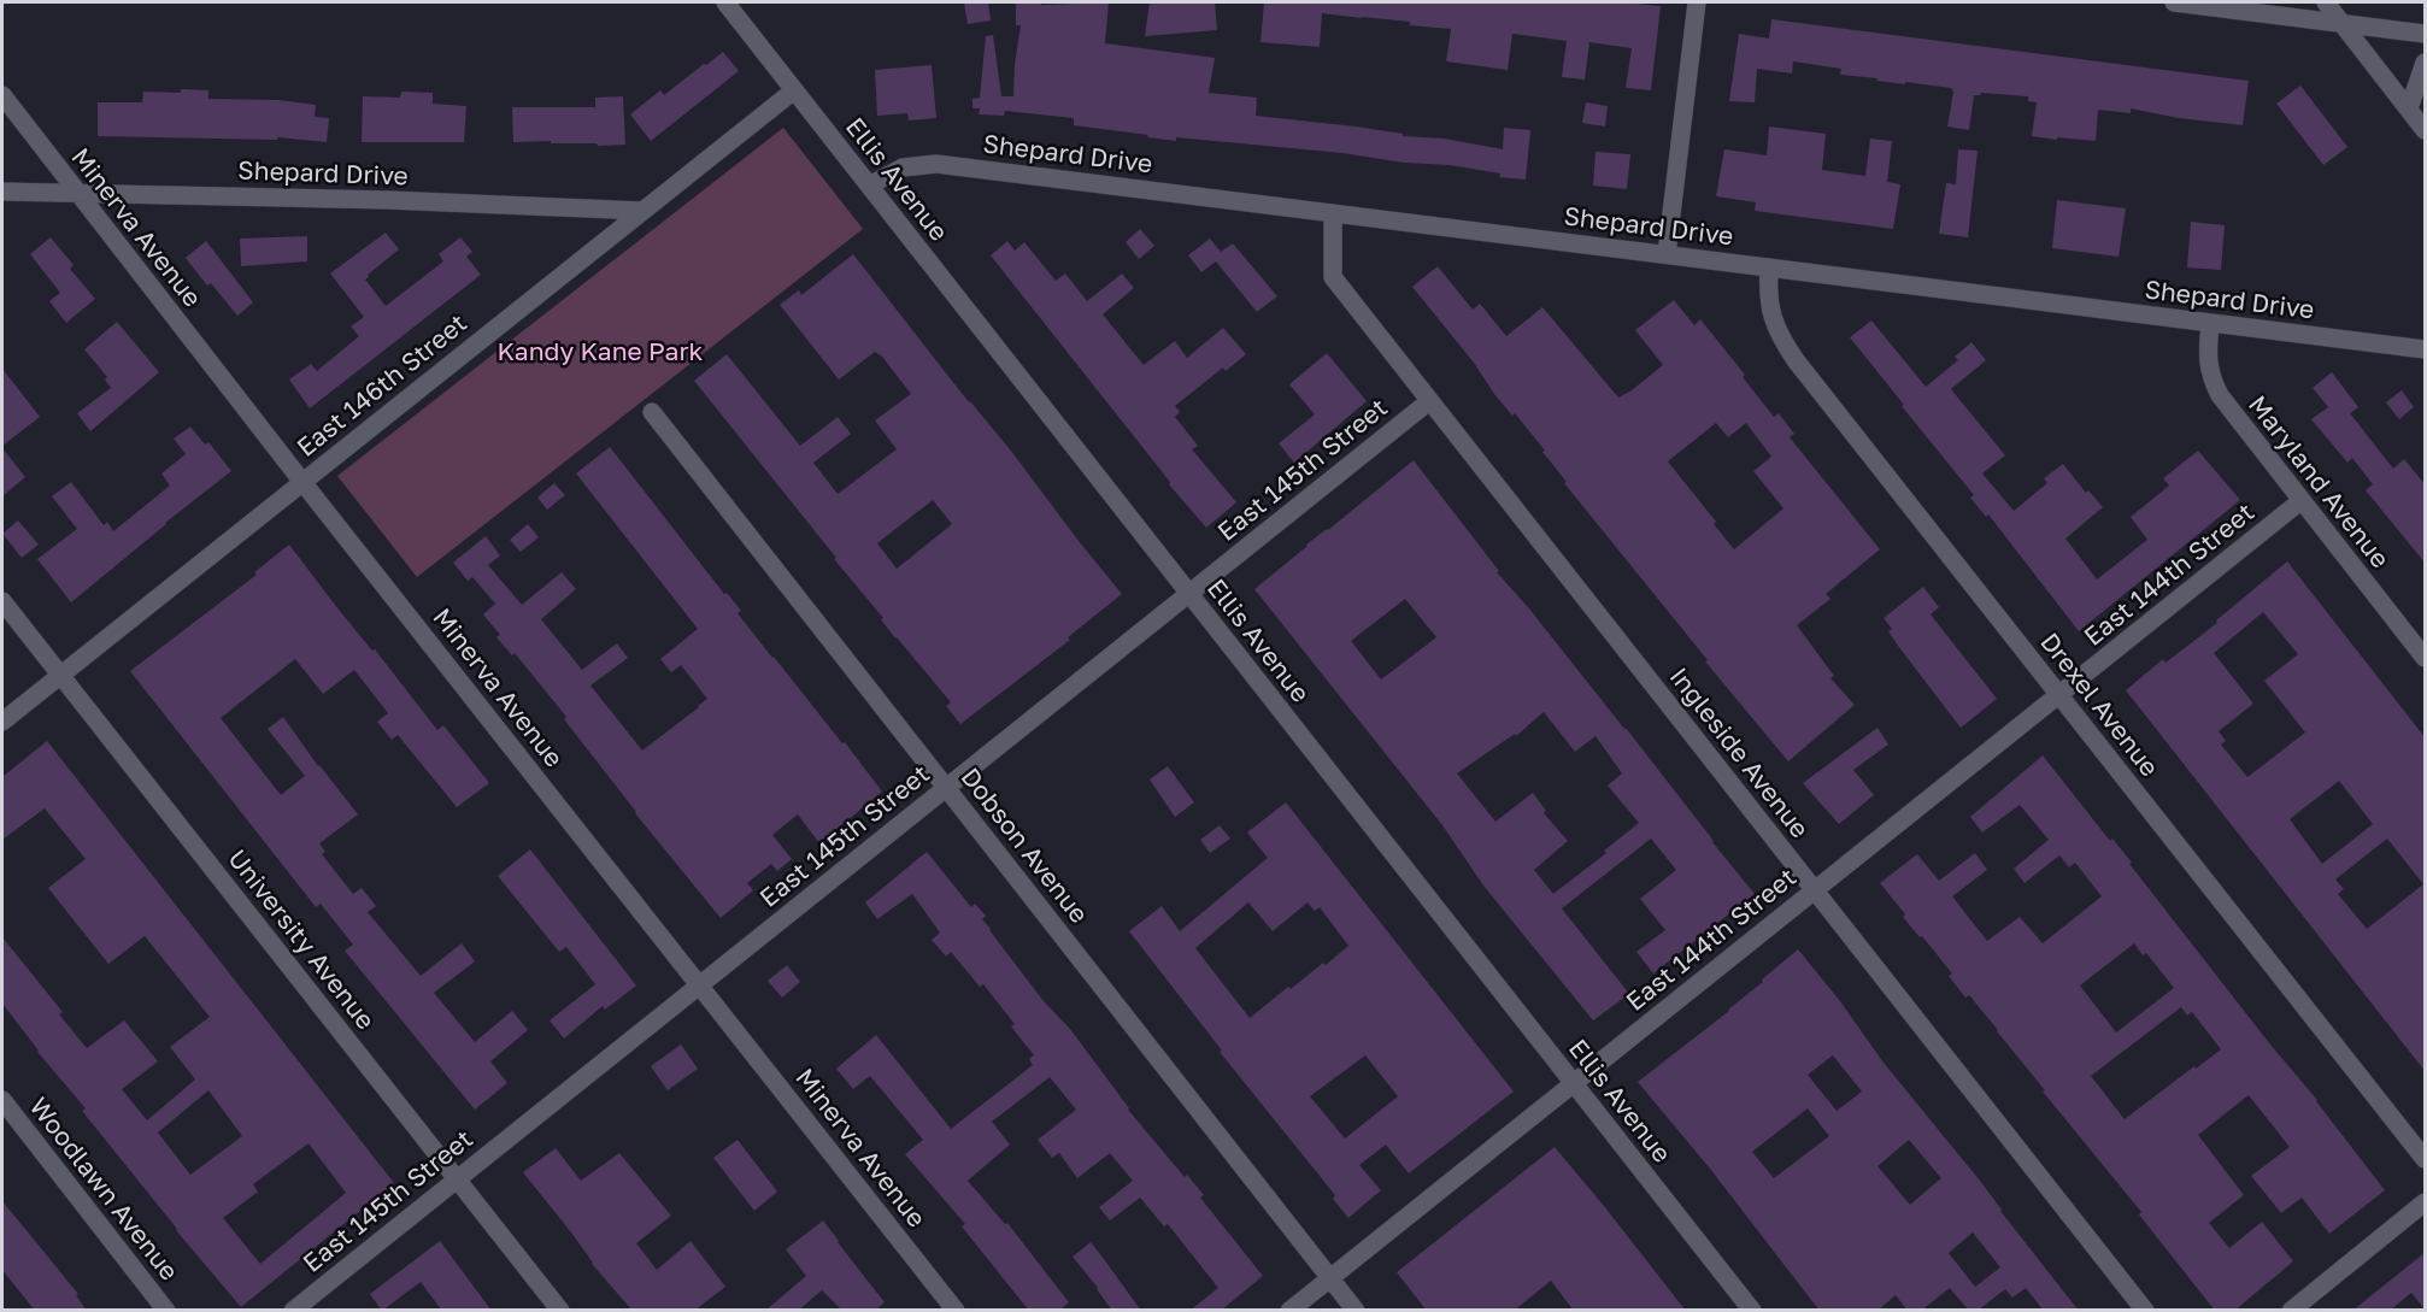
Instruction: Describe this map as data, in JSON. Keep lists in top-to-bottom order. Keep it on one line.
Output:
{"streets":{"street":["Shepard Drive","Ellis Avenue","Minerva Avenue","East 146th Street","East 145th Street","Maryland Avenue","East 144th Street","Drexel Avenue","Ingleside Avenue","Dobson Avenue","University Avenue","Woodlawn Avenue"]},"crossings":[["Shepard Drive","Ellis Avenue"],["Shepard Drive","Minerva Avenue"],["Shepard Drive","East 146th Street"],["Shepard Drive","Maryland Avenue"],["Shepard Drive","Drexel Avenue"],["Shepard Drive","Ingleside Avenue"],["Ellis Avenue","East 146th Street"],["Ellis Avenue","East 145th Street"],["Ellis Avenue","East 144th Street"],["Minerva Avenue","East 146th Street"],["Minerva Avenue","East 145th Street"],["East 146th Street","University Avenue"],["East 145th Street","Ingleside Avenue"],["East 145th Street","Dobson Avenue"],["East 145th Street","University Avenue"],["Maryland Avenue","East 144th Street"],["East 144th Street","Drexel Avenue"],["East 144th Street","Ingleside Avenue"],["East 144th Street","Dobson Avenue"]],"parks":["Kandy Kane Park"]}
